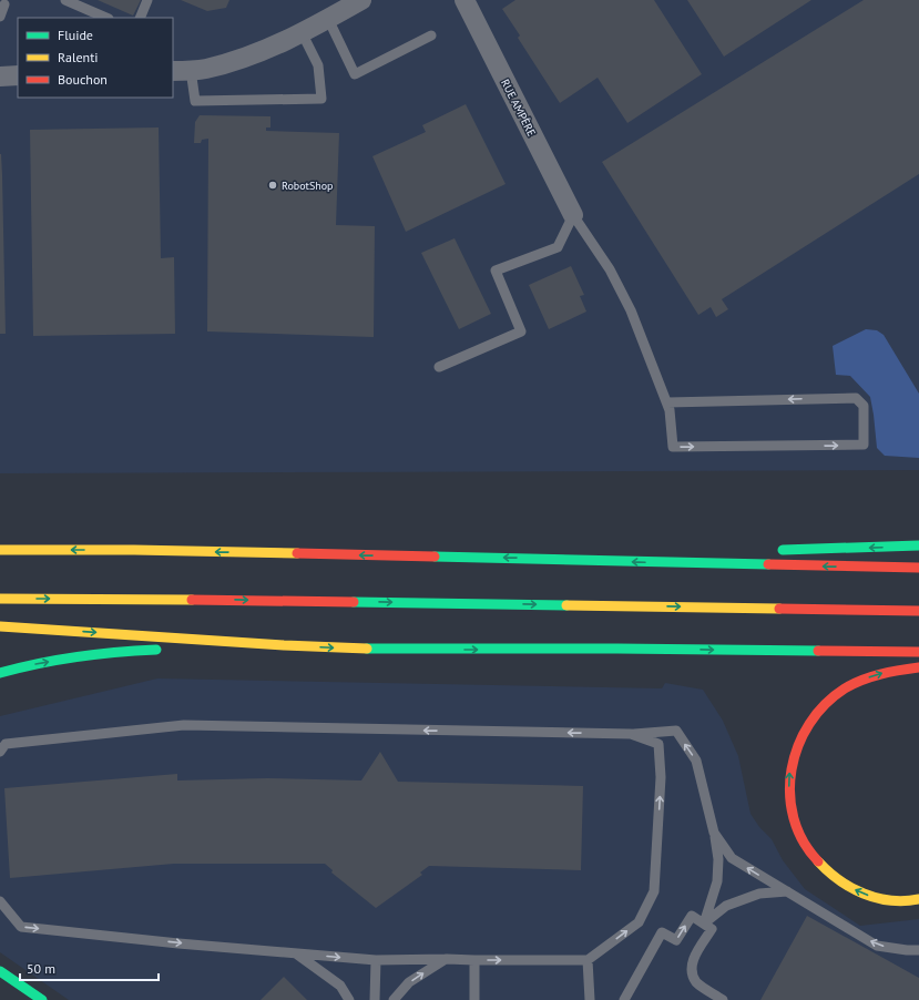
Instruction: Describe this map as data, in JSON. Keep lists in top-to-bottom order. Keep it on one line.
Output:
{"streets":{"street":["RUE AMPÈRE"]},"places":["RobotShop"],"legend":["Fluide","Ralenti","Bouchon"],"scale_bar":"50 m"}
